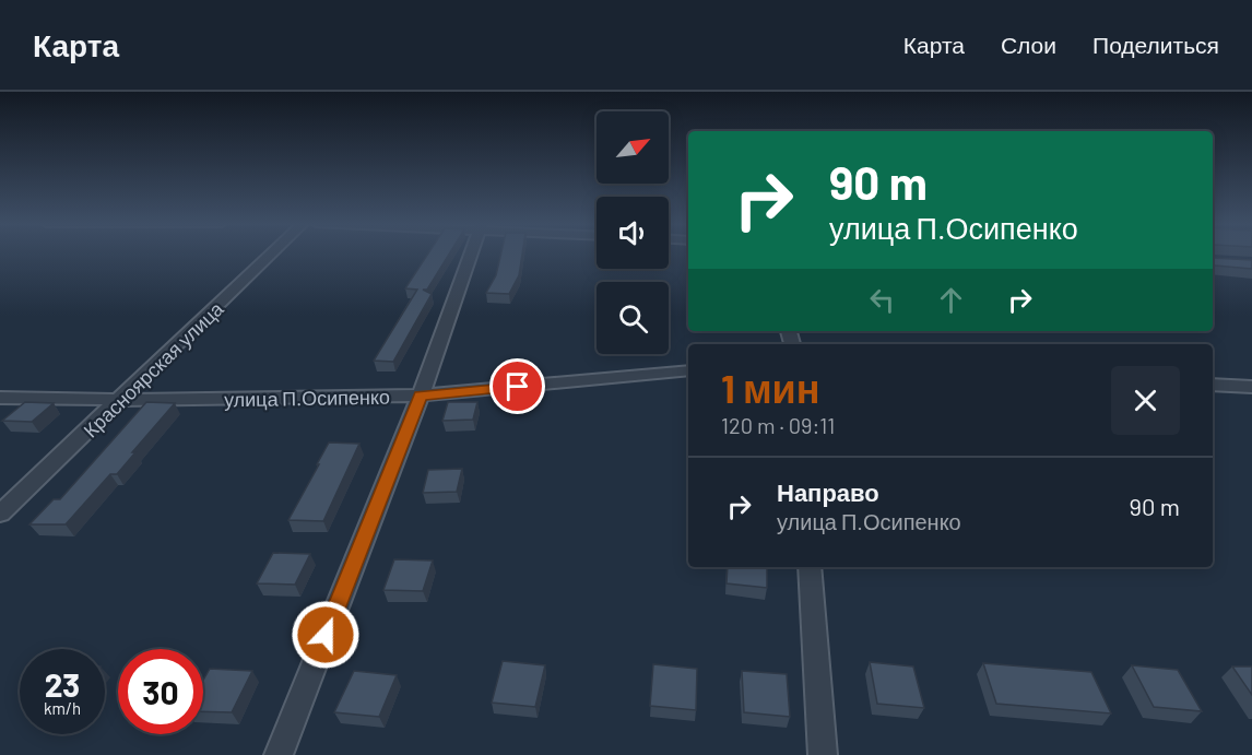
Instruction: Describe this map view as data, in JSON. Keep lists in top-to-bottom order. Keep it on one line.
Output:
{"streets":{"street":["Красноярская улица","улица П.Осипенко"]},"crossings":[["Красноярская улица","улица П.Осипенко"]],"north":"top right","page":{"header":"Карта","nav":["Карта","Слои","Поделиться"],"turn":["90 m","улица П.Осипенко"],"heading":["1 мин","120 m · 09:11"],"list":[{"name":"Направо","note":"улица П.Осипенко","value":"90 m"}],"speed":"23 km/h","limit":"30"}}
